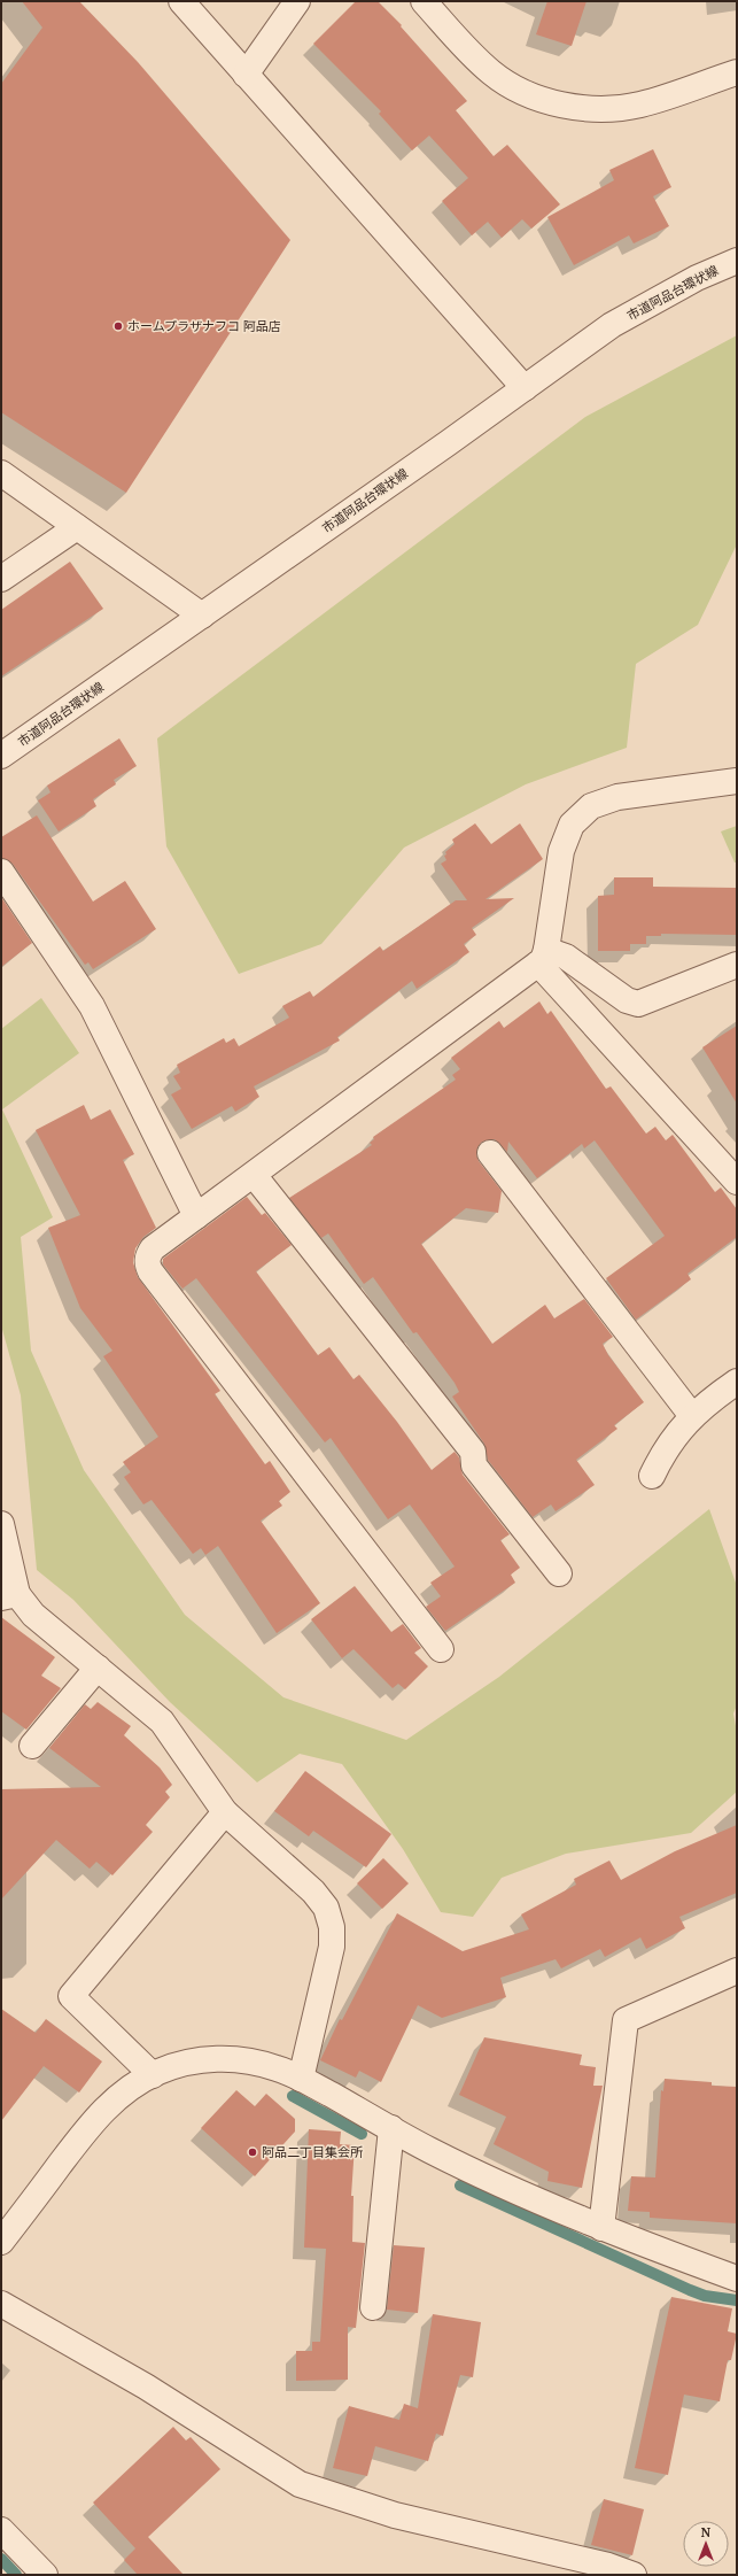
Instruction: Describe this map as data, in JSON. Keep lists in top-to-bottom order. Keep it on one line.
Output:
{"streets":{"street":["市道阿品台環状線"]},"places":["ホームプラザナフコ 阿品店","阿品二丁目集会所"],"north":"top"}
